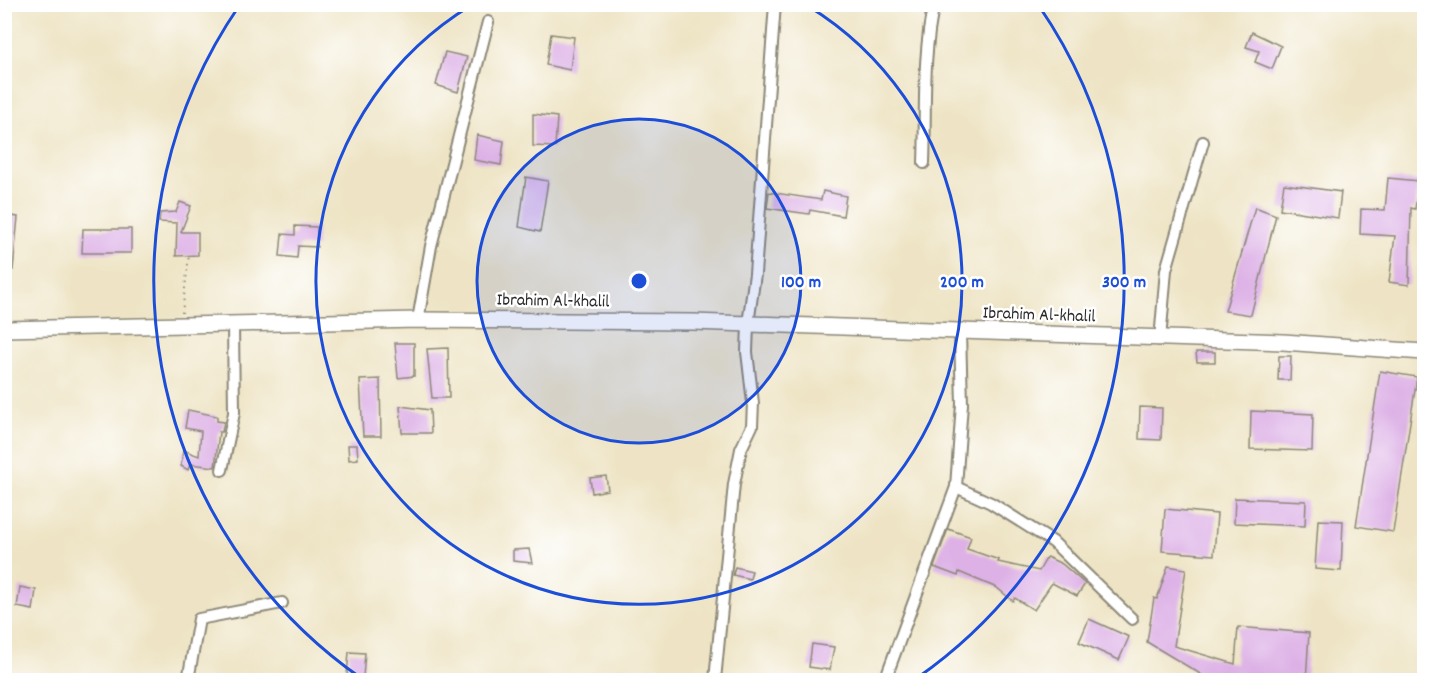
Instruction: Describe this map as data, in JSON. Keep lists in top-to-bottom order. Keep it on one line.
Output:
{"streets":{"street":["Ibrahim Al-khalil"]},"rings":["100 m","200 m","300 m"]}
